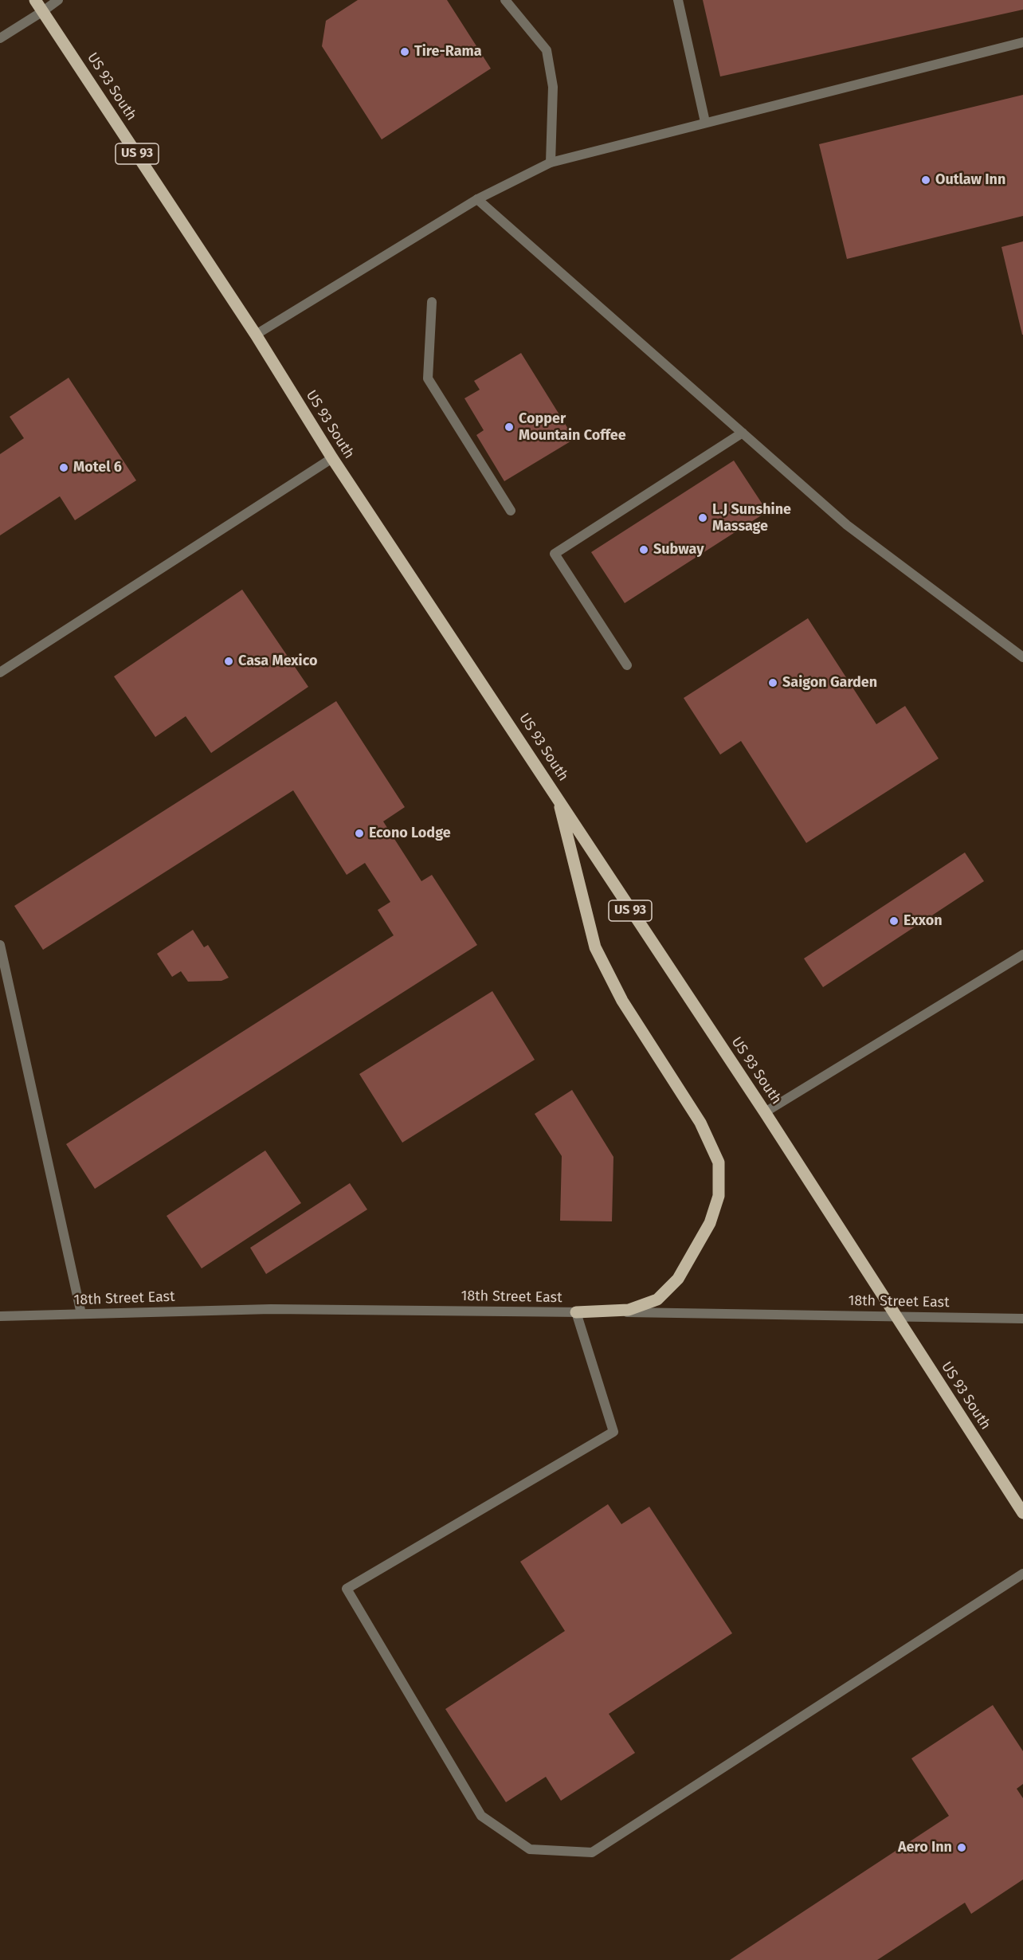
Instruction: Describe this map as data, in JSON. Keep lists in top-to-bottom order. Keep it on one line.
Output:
{"streets":{"main road":["US 93 South","US 93"],"street":["18th Street East"]},"crossings":[["US 93 South","18th Street East"]],"places":["Tire-Rama","Outlaw Inn","Copper Mountain Coffee","Motel 6","L.J Sunshine Massage","Subway","Casa Mexico","Saigon Garden","Econo Lodge","Exxon","Aero Inn"]}
